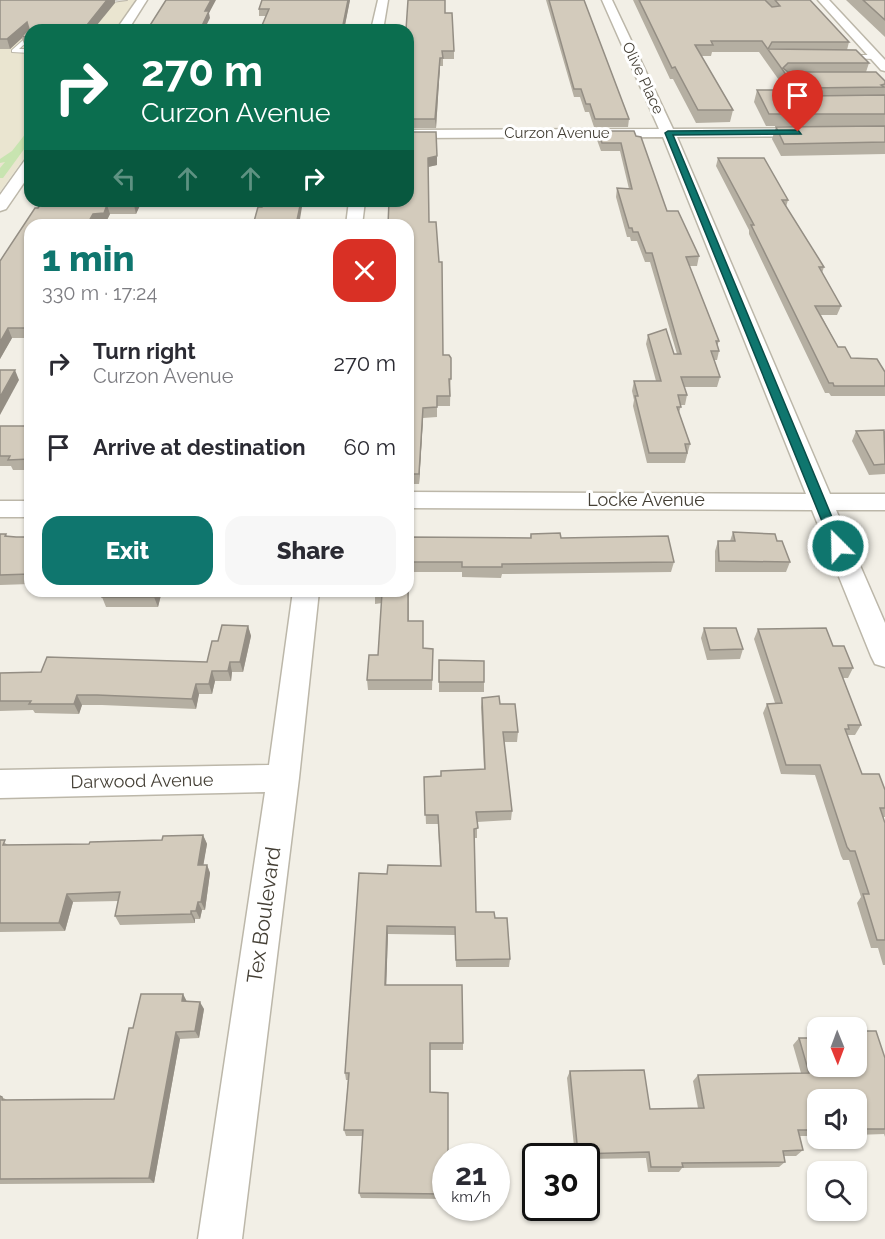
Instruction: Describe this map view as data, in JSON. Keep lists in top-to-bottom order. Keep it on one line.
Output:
{"streets":{"street":["Olive Place","Curzon Avenue","Locke Avenue","Darwood Avenue","Tex Boulevard"]},"crossings":[["Olive Place","Curzon Avenue"],["Olive Place","Locke Avenue"],["Darwood Avenue","Tex Boulevard"]],"north":"bottom","page":{"turn":["270 m","Curzon Avenue"],"heading":["1 min","330 m · 17:24"],"list":[{"name":"Turn right","note":"Curzon Avenue","value":"270 m"},{"name":"Arrive at destination","value":"60 m"}],"buttons":["Exit","Share"],"speed":"21 km/h","limit":"30"}}
